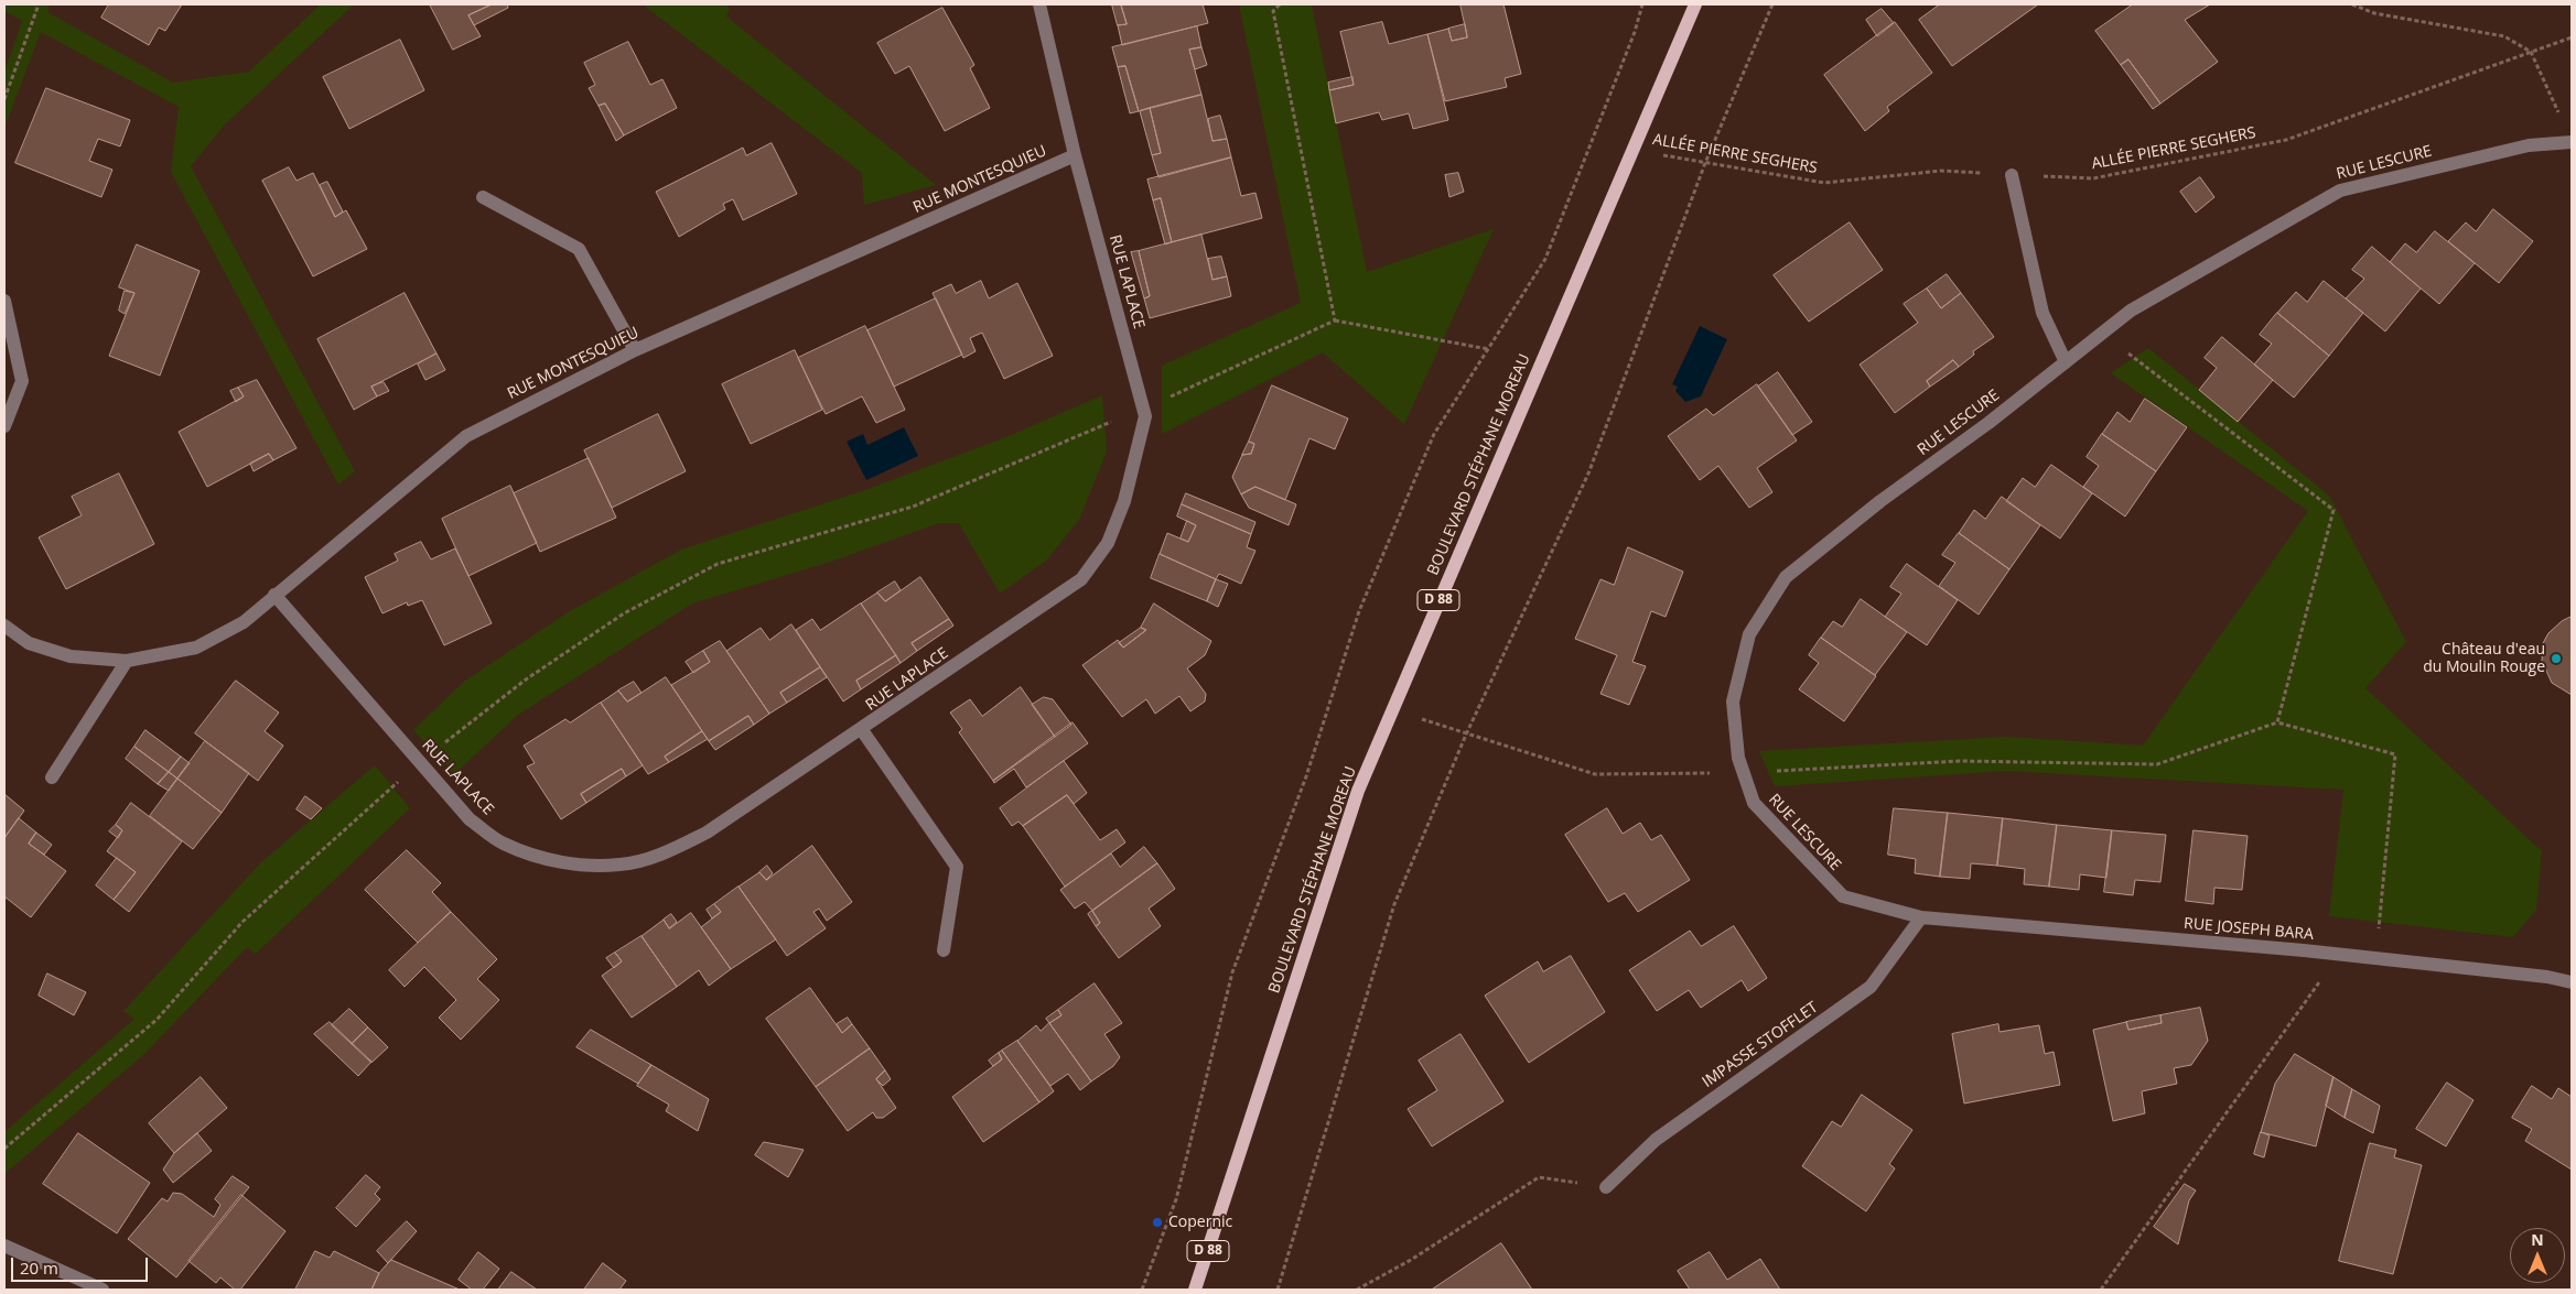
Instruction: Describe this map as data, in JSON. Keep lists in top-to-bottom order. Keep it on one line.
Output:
{"streets":{"main road":["BOULEVARD STÉPHANE MOREAU","D 88"],"street":["RUE LESCURE","RUE MONTESQUIEU","RUE LAPLACE","RUE JOSEPH BARA","IMPASSE STOFFLET"],"path":["ALLÉE PIERRE SEGHERS"]},"crossings":[["ALLÉE PIERRE SEGHERS","BOULEVARD STÉPHANE MOREAU"],["RUE LESCURE","RUE JOSEPH BARA"],["RUE LESCURE","IMPASSE STOFFLET"],["RUE MONTESQUIEU","RUE LAPLACE"],["RUE JOSEPH BARA","IMPASSE STOFFLET"]],"places":["Château d'eau du Moulin Rouge","Copernic"],"scale_bar":"20 m","north":"top"}
